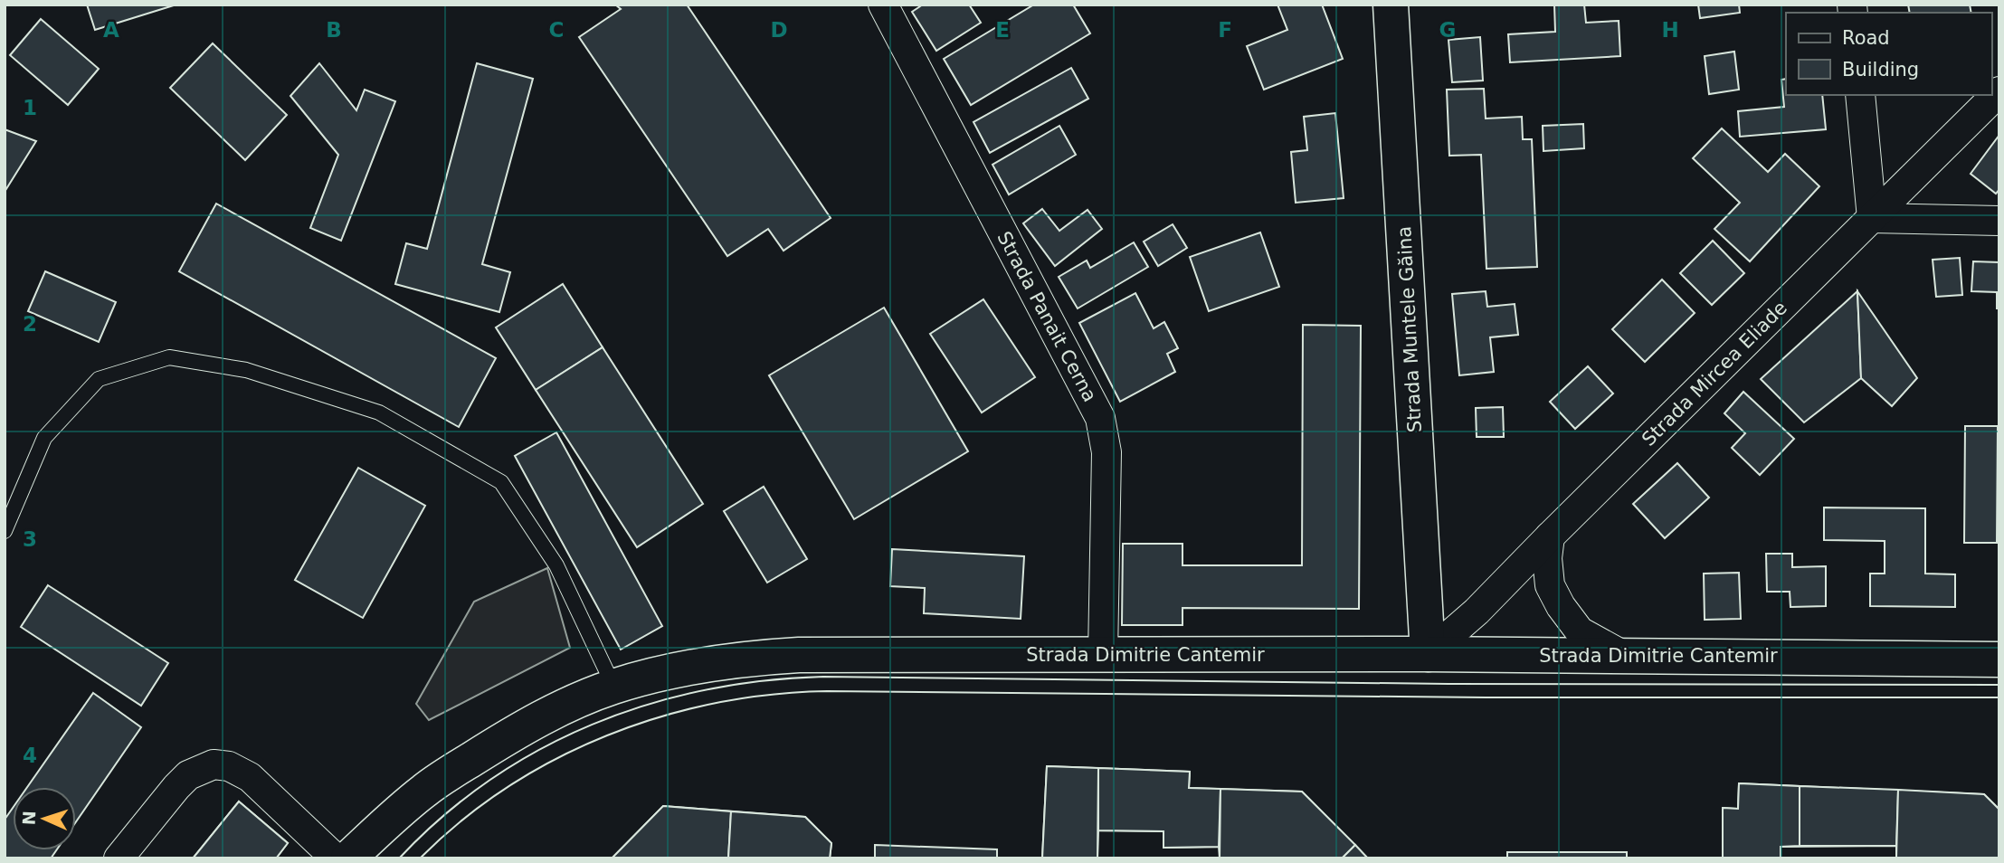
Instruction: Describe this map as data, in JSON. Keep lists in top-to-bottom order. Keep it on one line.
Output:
{"streets":{"main road":["Strada Muntele Găina","Strada Dimitrie Cantemir"],"street":["Strada Panait Cerna","Strada Mircea Eliade"]},"crossings":[["Strada Panait Cerna","Strada Dimitrie Cantemir"],["Strada Muntele Găina","Strada Mircea Eliade"],["Strada Muntele Găina","Strada Dimitrie Cantemir"],["Strada Mircea Eliade","Strada Dimitrie Cantemir"]],"legend":["Road","Building"],"north":"left","grid":{"columns":["A","B","C","D","E","F","G","H"],"rows":["1","2","3","4"]}}
